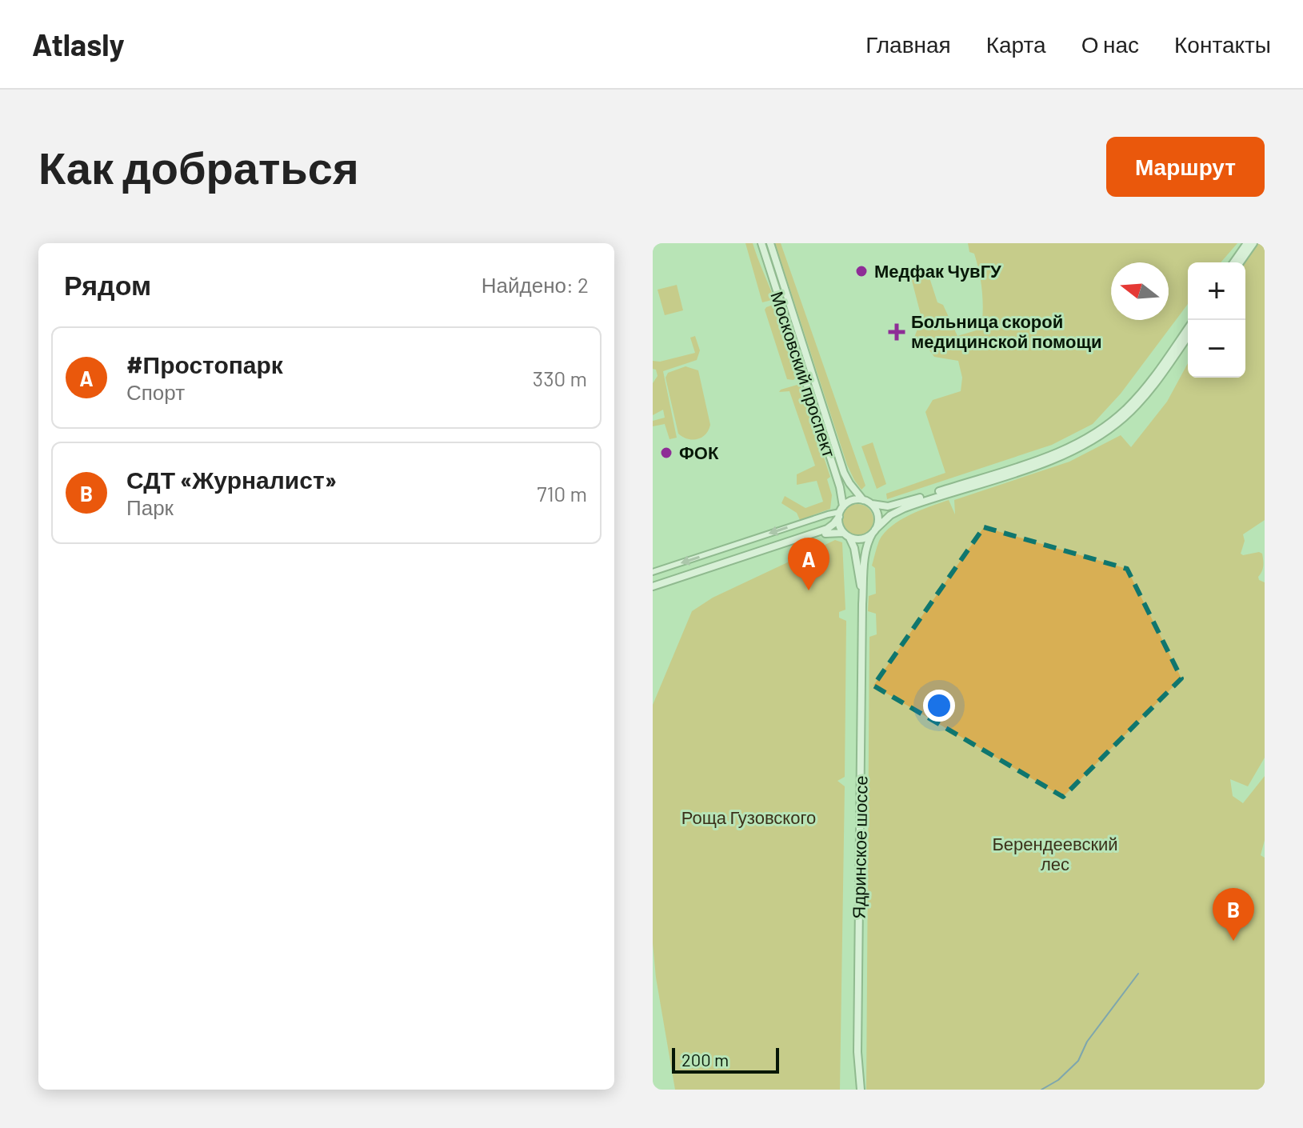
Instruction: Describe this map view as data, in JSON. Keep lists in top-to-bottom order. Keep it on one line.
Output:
{"streets":{"main road":["Московский проспект","Ядринское шоссе"]},"crossings":[["Московский проспект","Ядринское шоссе"]],"parks":["Роща Гузовского","Берендеевский лес"],"places":{"other":["Медфак ЧувГУ","ФОК"],"health":["Больница скорой медицинской помощи"]},"scale_bar":"200 m","north":"left","page":{"header":"Atlasly","nav":["Главная","Карта","О нас","Контакты"],"buttons":"Маршрут","title":"Как добраться","heading":["Рядом","Найдено: 2"],"map_buttons":["+","−"],"list":[{"mark":"A","name":"#Простопарк","note":"Спорт","value":"330 m"},{"mark":"B","name":"СДТ «Журналист»","note":"Парк","value":"710 m"}],"pins":["A","B"],"scale":"200 m"}}
